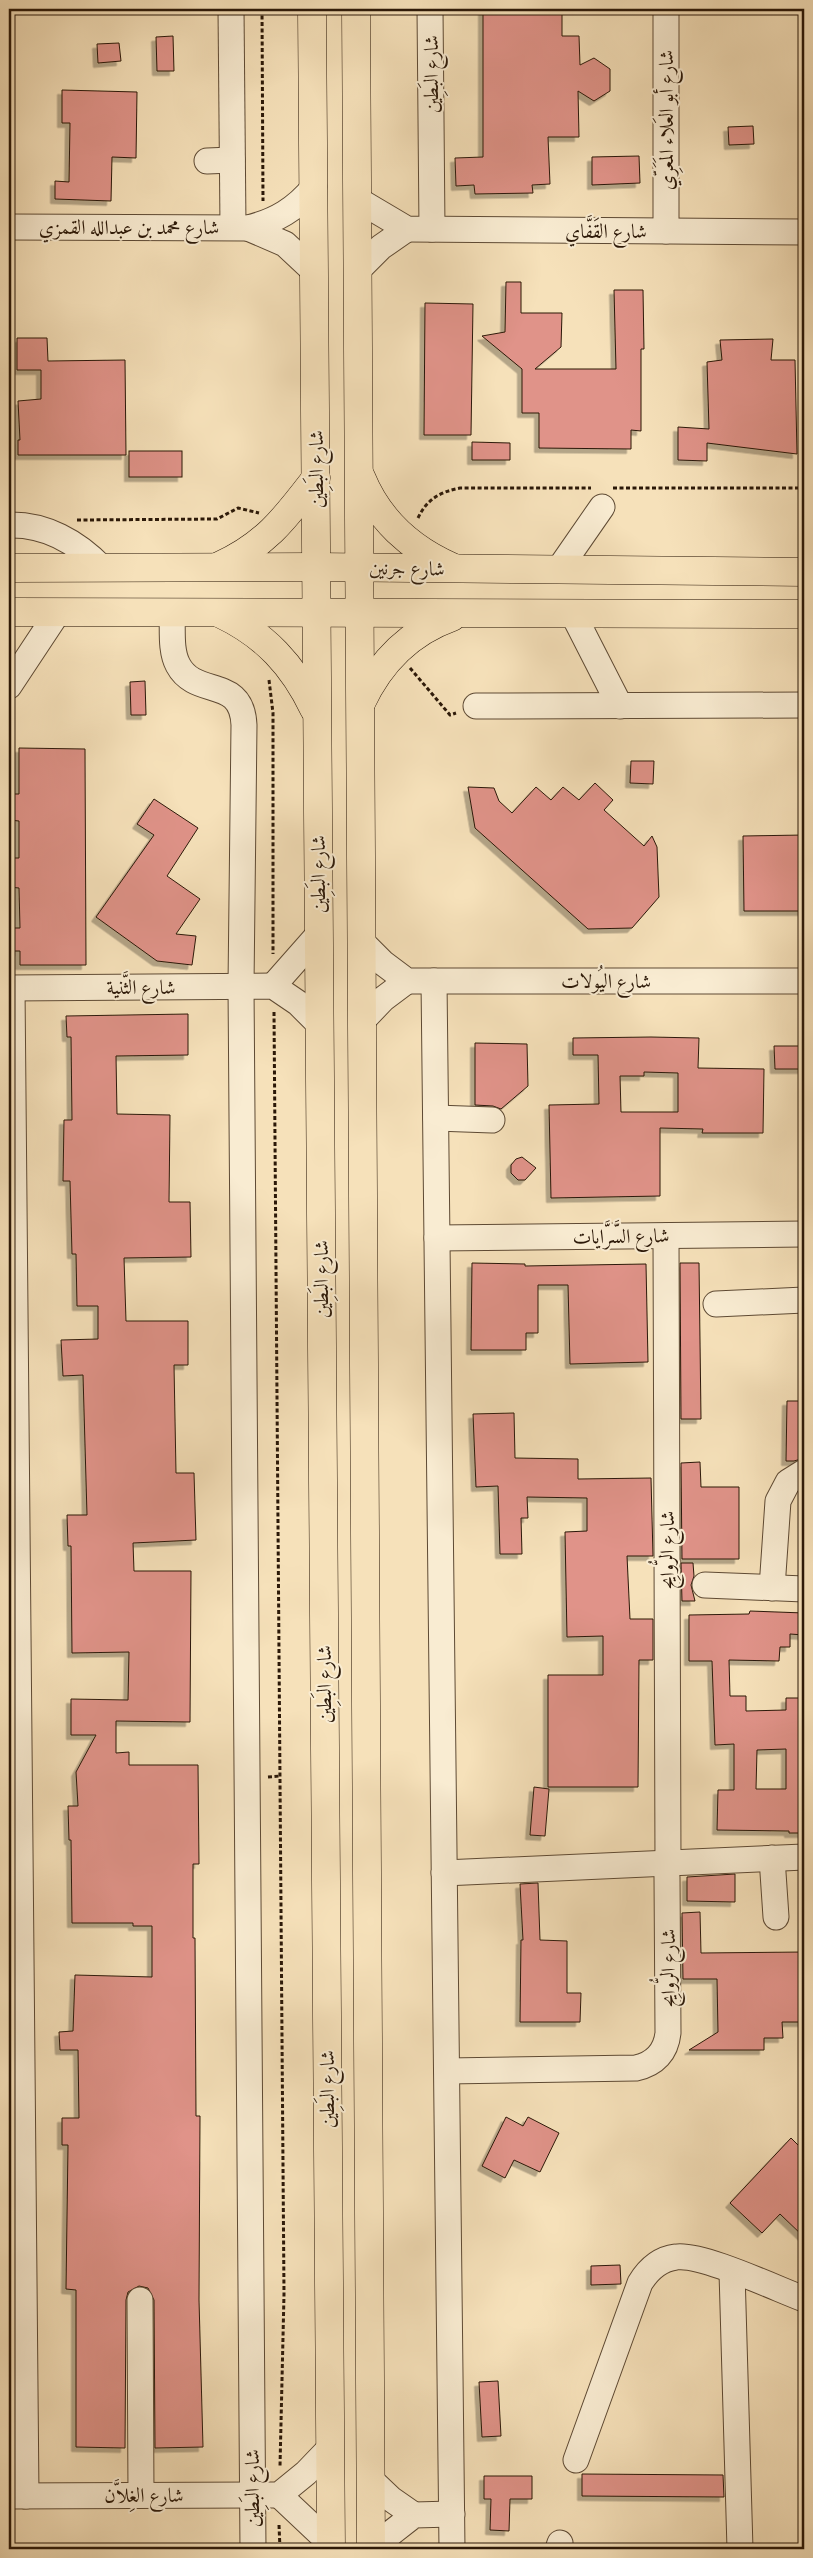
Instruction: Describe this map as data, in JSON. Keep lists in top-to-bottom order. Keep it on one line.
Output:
{"streets":{"main road":["شارع البَطِين","شارع جرنين"],"street":["شارع أبو العَلاء المَعَرِّي","شارع محمد بن عبدالله القمزي","شارع القَفَّاي","شارع اليُولات","شارع الثَّنية","شارع السَّرَّايات","شارع الرُّوايِح","شارع الغِلاَّن"]},"crossings":[["شارع البَطِين","شارع محمد بن عبدالله القمزي"],["شارع البَطِين","شارع القَفَّاي"],["شارع البَطِين","شارع جرنين"],["شارع البَطِين","شارع الثَّنية"],["شارع البَطِين","شارع الغِلاَّن"],["شارع أبو العَلاء المَعَرِّي","شارع القَفَّاي"],["شارع السَّرَّايات","شارع الرُّوايِح"]]}
